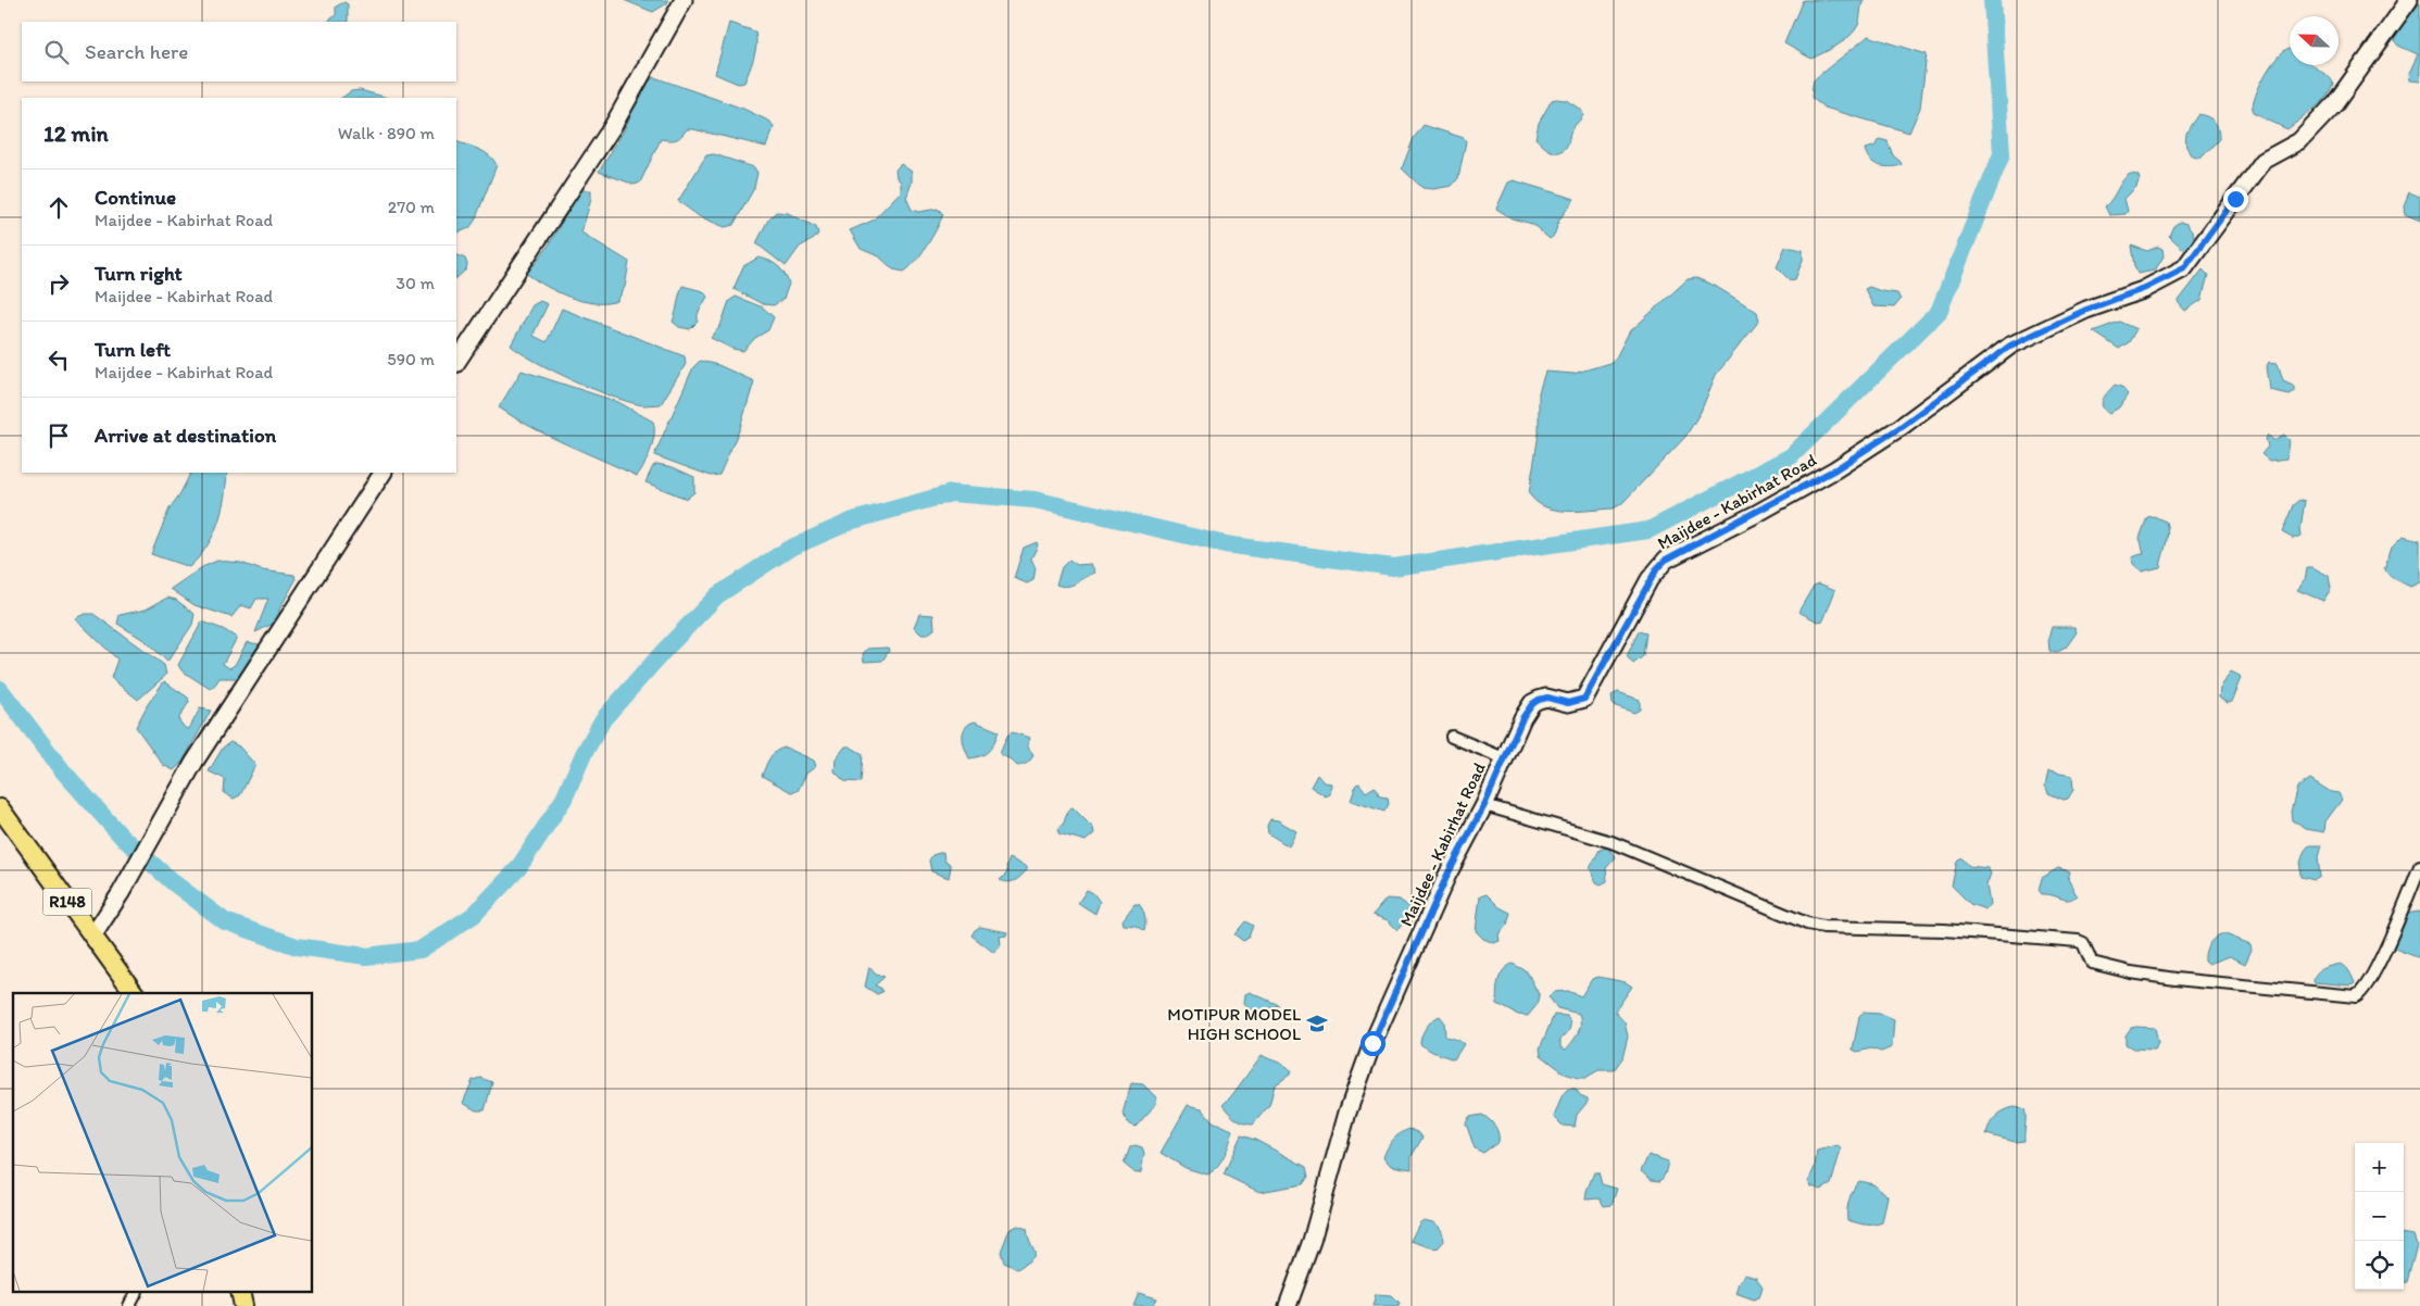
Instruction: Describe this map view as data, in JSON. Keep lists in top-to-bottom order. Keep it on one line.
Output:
{"streets":{"main road":["R148"],"street":["Maijdee - Kabirhat Road"]},"places":{"school or university":["MOTIPUR MODEL HIGH SCHOOL"]},"north":"left","page":{"search":"Search here","heading":["12 min","Walk · 890 m"],"list":[["Continue","Maijdee - Kabirhat Road","270 m"],["Turn right","Maijdee - Kabirhat Road","30 m"],["Turn left","Maijdee - Kabirhat Road","590 m"],"Arrive at destination"],"map_buttons":["+","−"]}}
